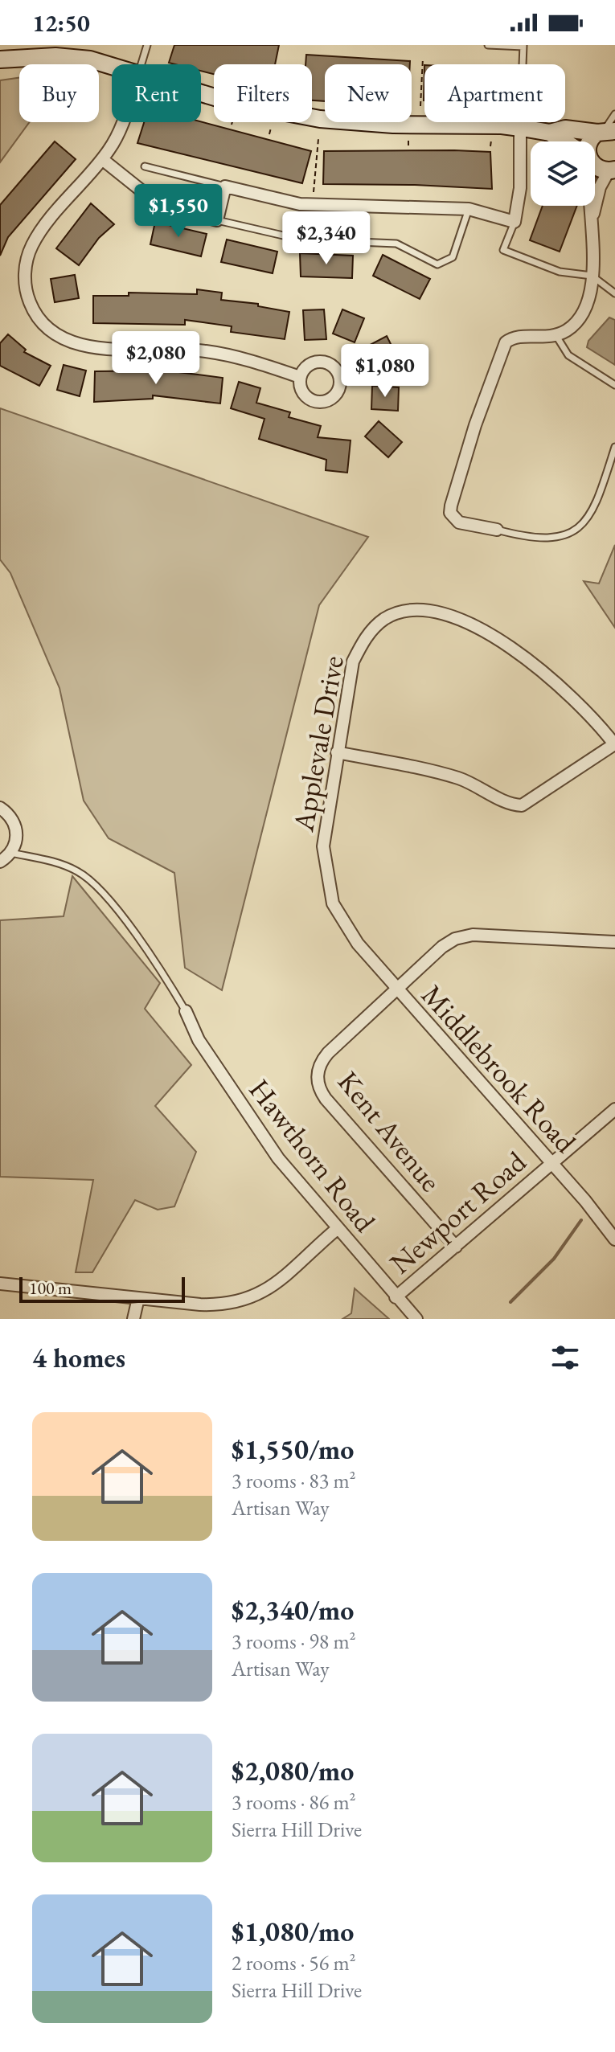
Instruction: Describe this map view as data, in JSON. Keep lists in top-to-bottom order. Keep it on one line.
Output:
{"streets":{"street":["Applevale Drive","Middlebrook Road","Kent Avenue","Hawthorn Road","Newport Road"]},"crossings":[["Applevale Drive","Middlebrook Road"],["Applevale Drive","Kent Avenue"],["Middlebrook Road","Kent Avenue"],["Middlebrook Road","Newport Road"],["Kent Avenue","Newport Road"],["Hawthorn Road","Newport Road"]],"scale_bar":"100 m","page":{"status":"12:50","chip":["Buy","Rent","Filters","New","Apartment"],"price":["$1,550","$2,340","$2,080","$1,080"],"scale":"100 m","heading":"4 homes","list":[{"name":"$1,550/mo","note":"3 rooms · 83 m² · Artisan Way"},{"name":"$2,340/mo","note":"3 rooms · 98 m² · Artisan Way"},{"name":"$2,080/mo","note":"3 rooms · 86 m² · Sierra Hill Drive"},{"name":"$1,080/mo","note":"2 rooms · 56 m² · Sierra Hill Drive"}]}}
